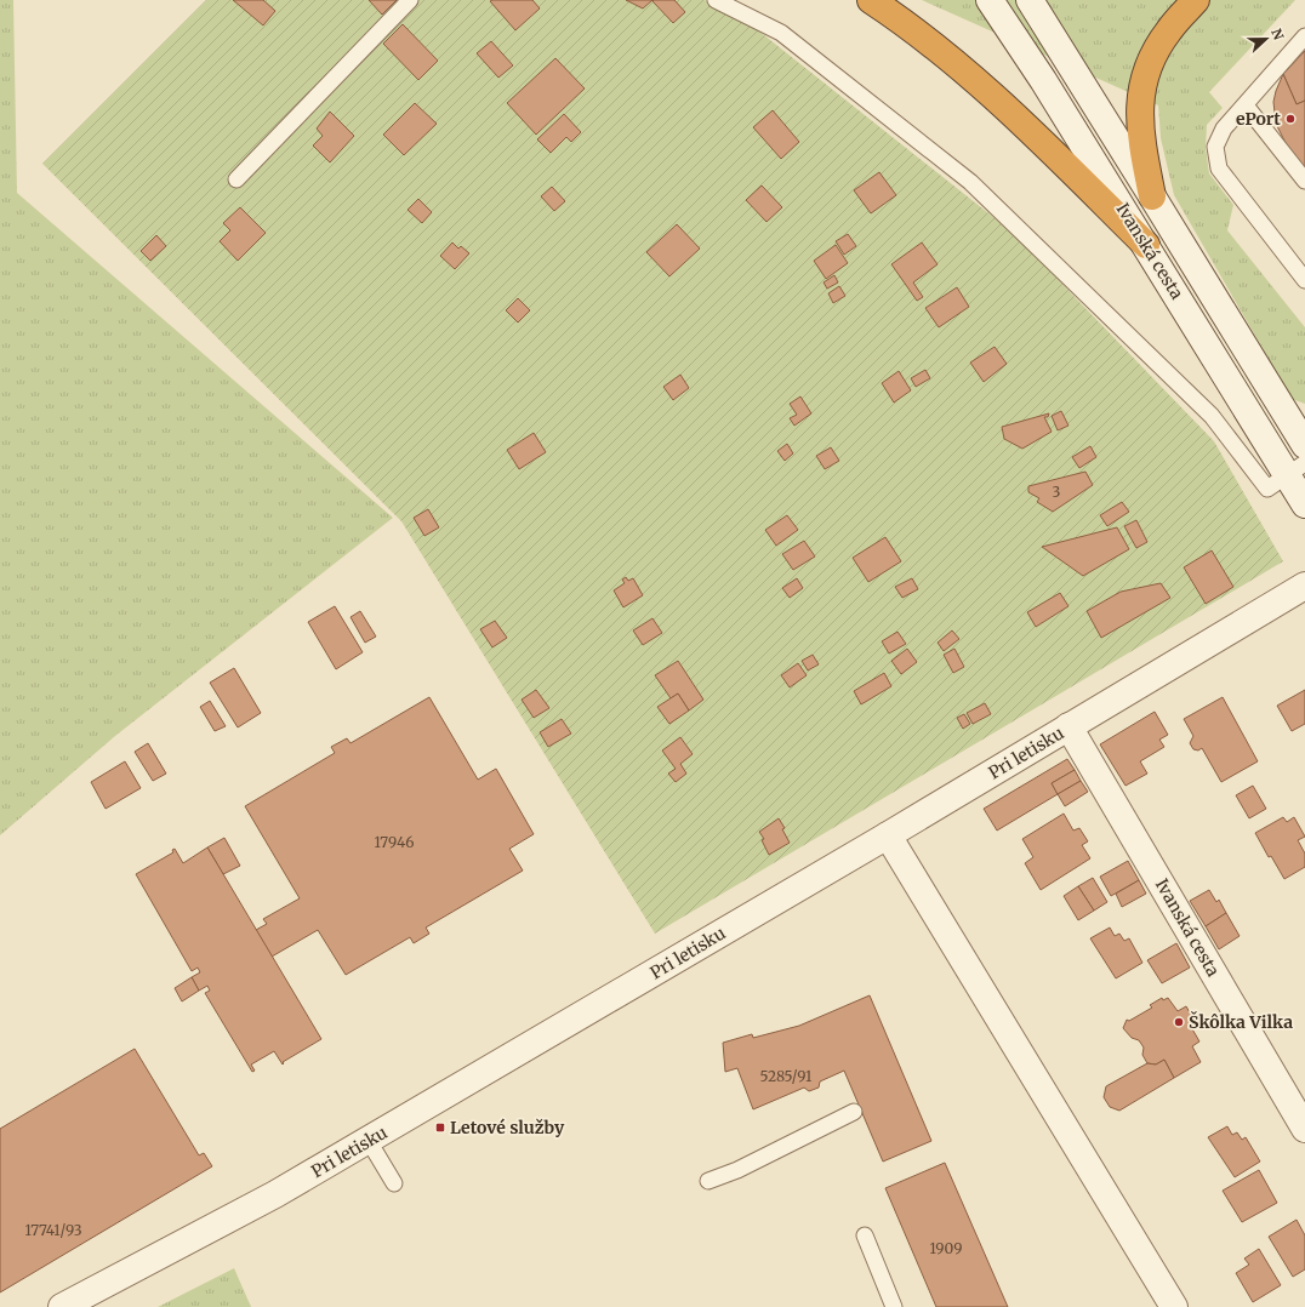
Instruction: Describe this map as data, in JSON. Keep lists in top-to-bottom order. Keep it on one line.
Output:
{"streets":{"street":["Ivanská cesta","Pri letisku"]},"crossings":[["Ivanská cesta","Pri letisku"]],"places":{"other":["ePort","Škôlka Vilka"],"transit":["Letové služby"]},"house_numbers":["3","17946","5285/91","17741/93","1909"],"north":"right"}
